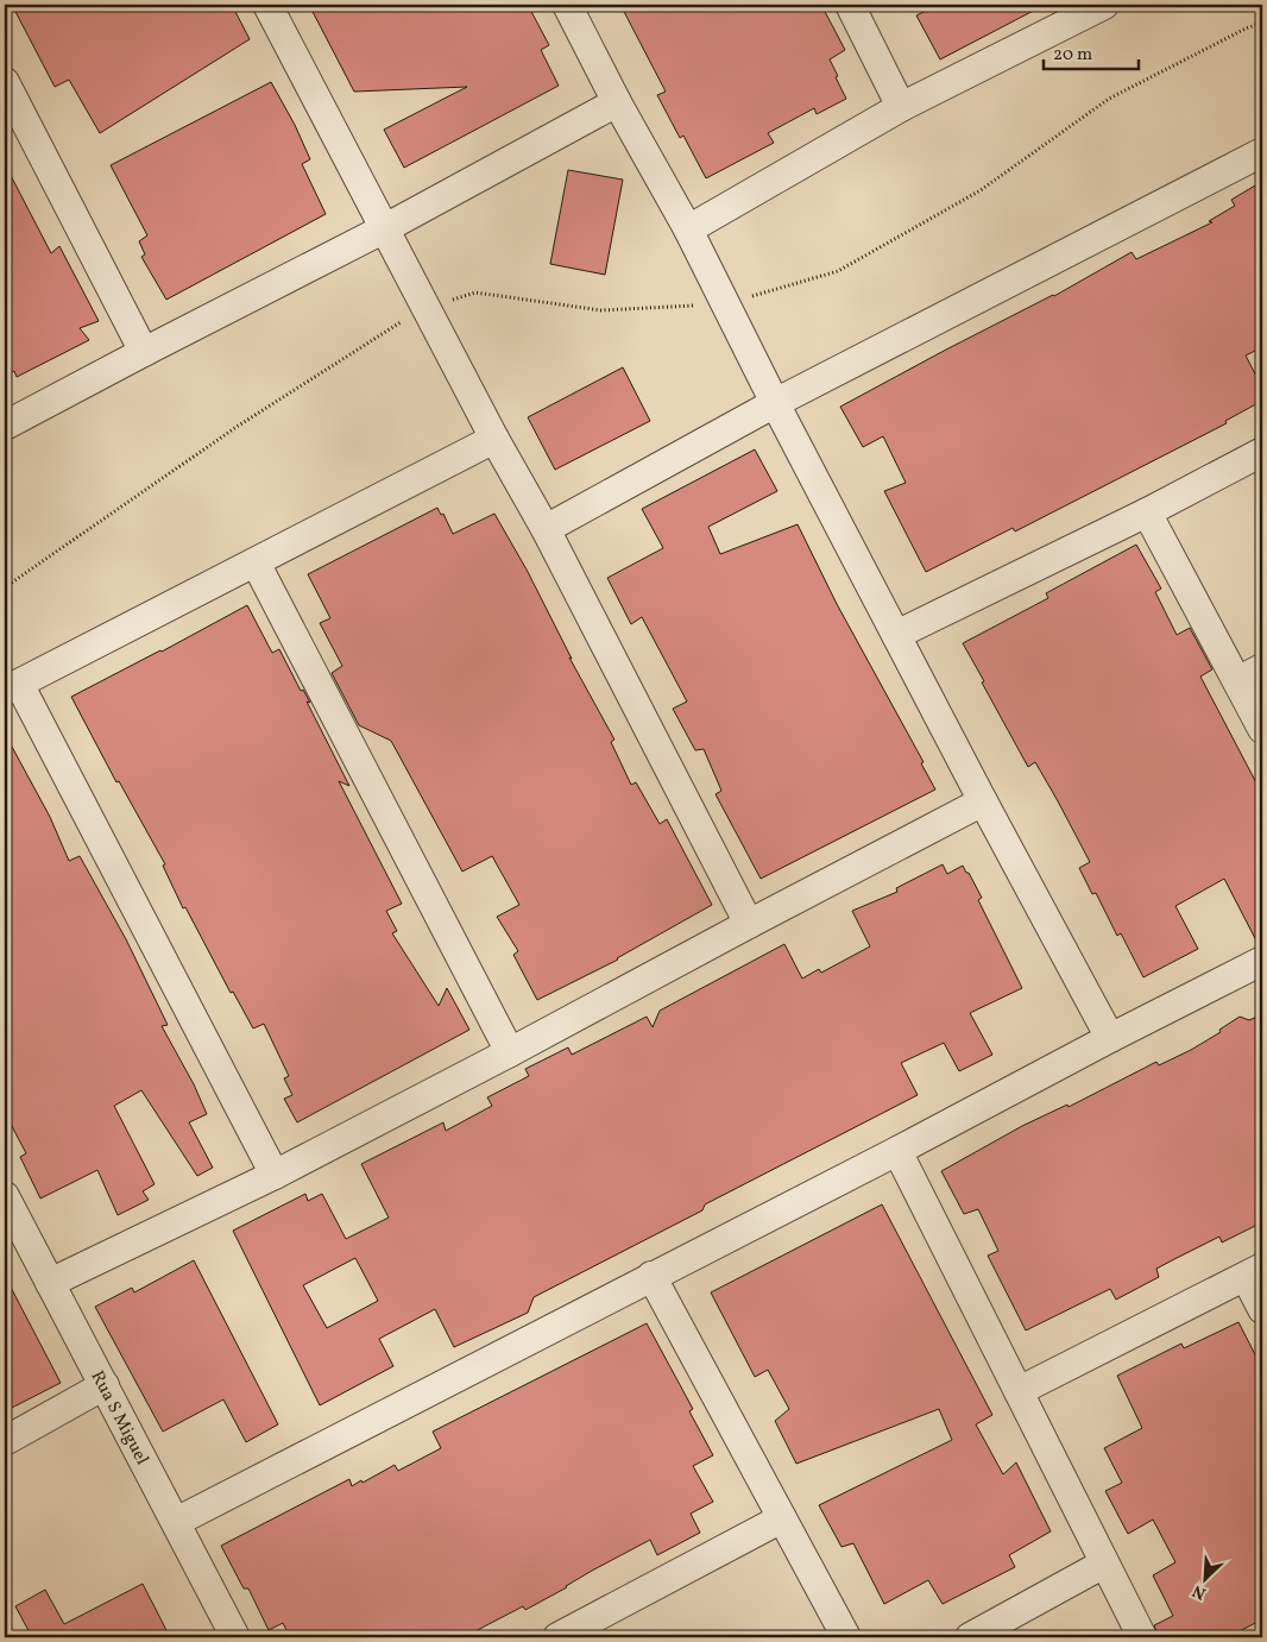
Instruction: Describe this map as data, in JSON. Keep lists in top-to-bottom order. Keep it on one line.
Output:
{"streets":{"street":["Rua S Miguel"]},"scale_bar":"20 m","north":"bottom left"}
